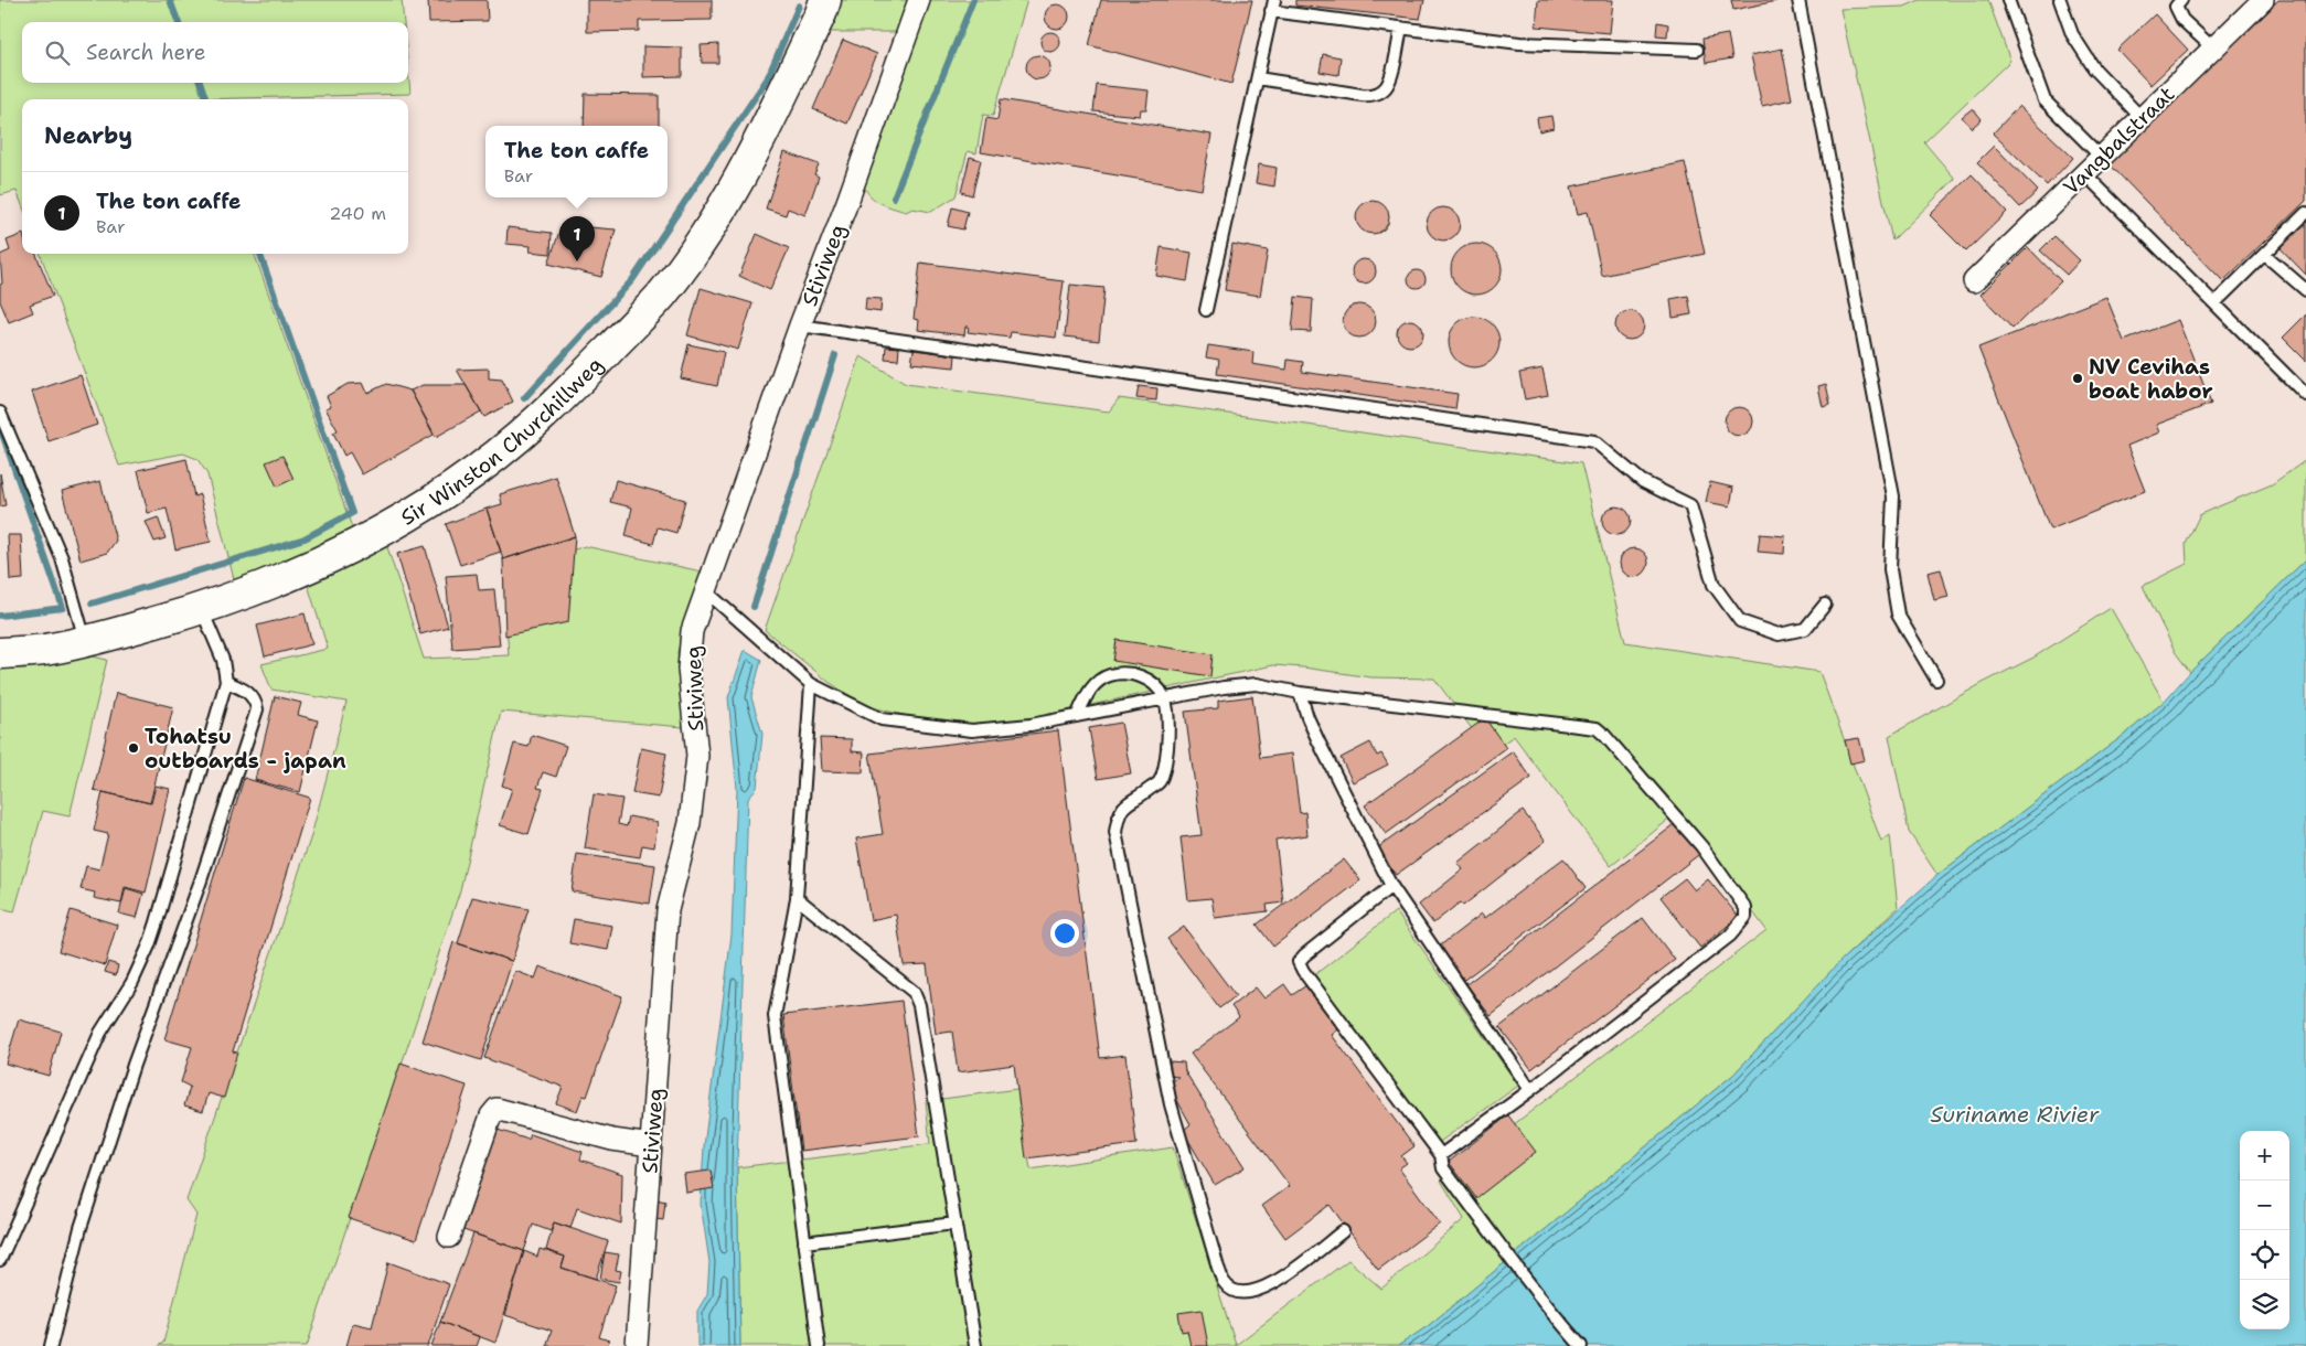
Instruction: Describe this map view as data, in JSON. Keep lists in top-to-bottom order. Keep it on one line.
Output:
{"streets":{"street":["Vangbalstraat","Stiviweg","Sir Winston Churchillweg"]},"water":["Suriname Rivier"],"places":["NV Cevihas boat habor","Tohatsu outboards - japan"],"page":{"search":"Search here","heading":"Nearby","popup":["The ton caffe","Bar"],"list":[{"mark":"1","name":"The ton caffe","note":"Bar","value":"240 m"}],"pins":"1","map_buttons":["+","−"]}}
